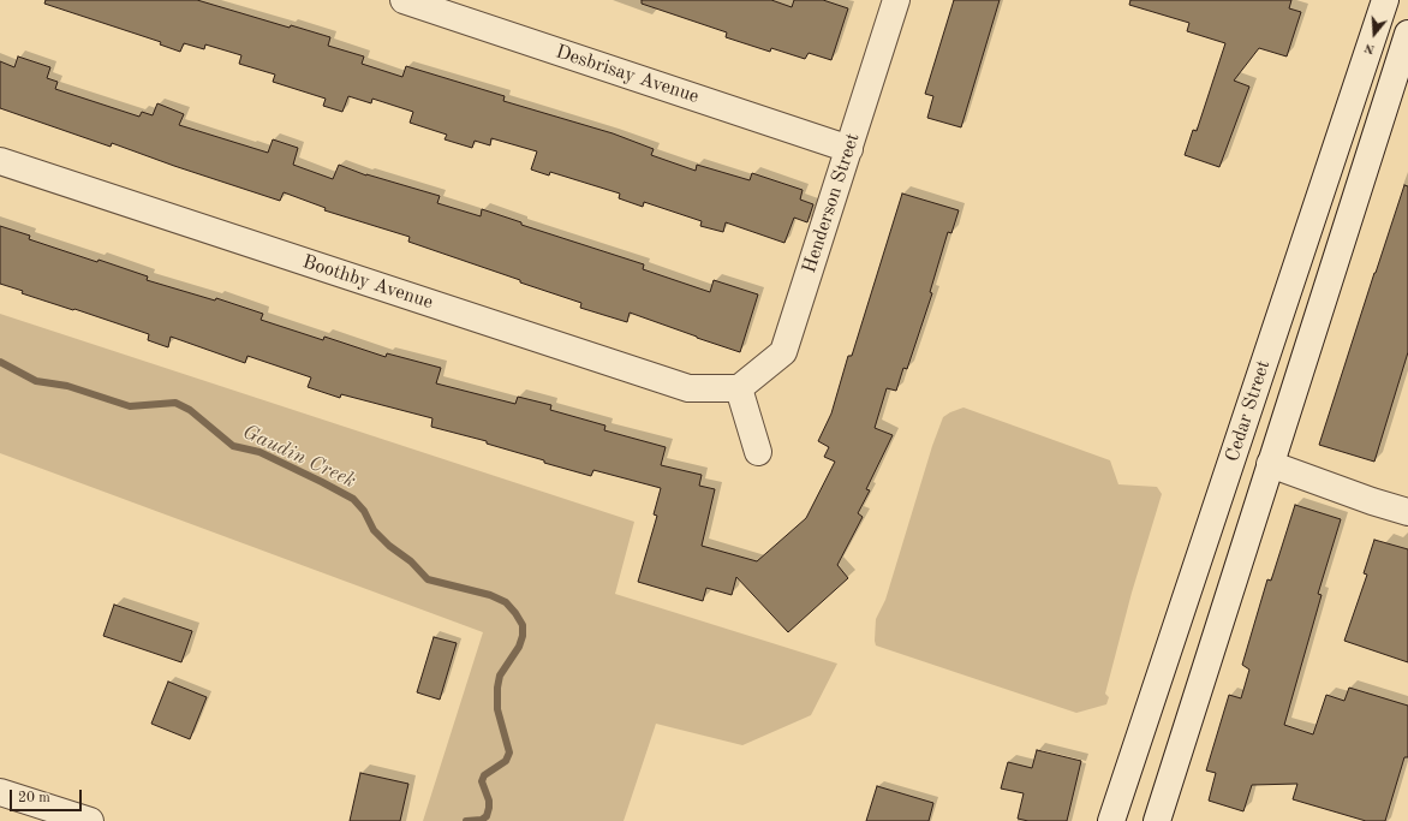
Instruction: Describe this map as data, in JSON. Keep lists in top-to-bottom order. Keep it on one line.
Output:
{"streets":{"street":["Desbrisay Avenue","Henderson Street","Boothby Avenue","Cedar Street"]},"crossings":[["Desbrisay Avenue","Henderson Street"],["Henderson Street","Boothby Avenue"]],"water":["Gaudin Creek"],"scale_bar":"20 m","north":"bottom"}
